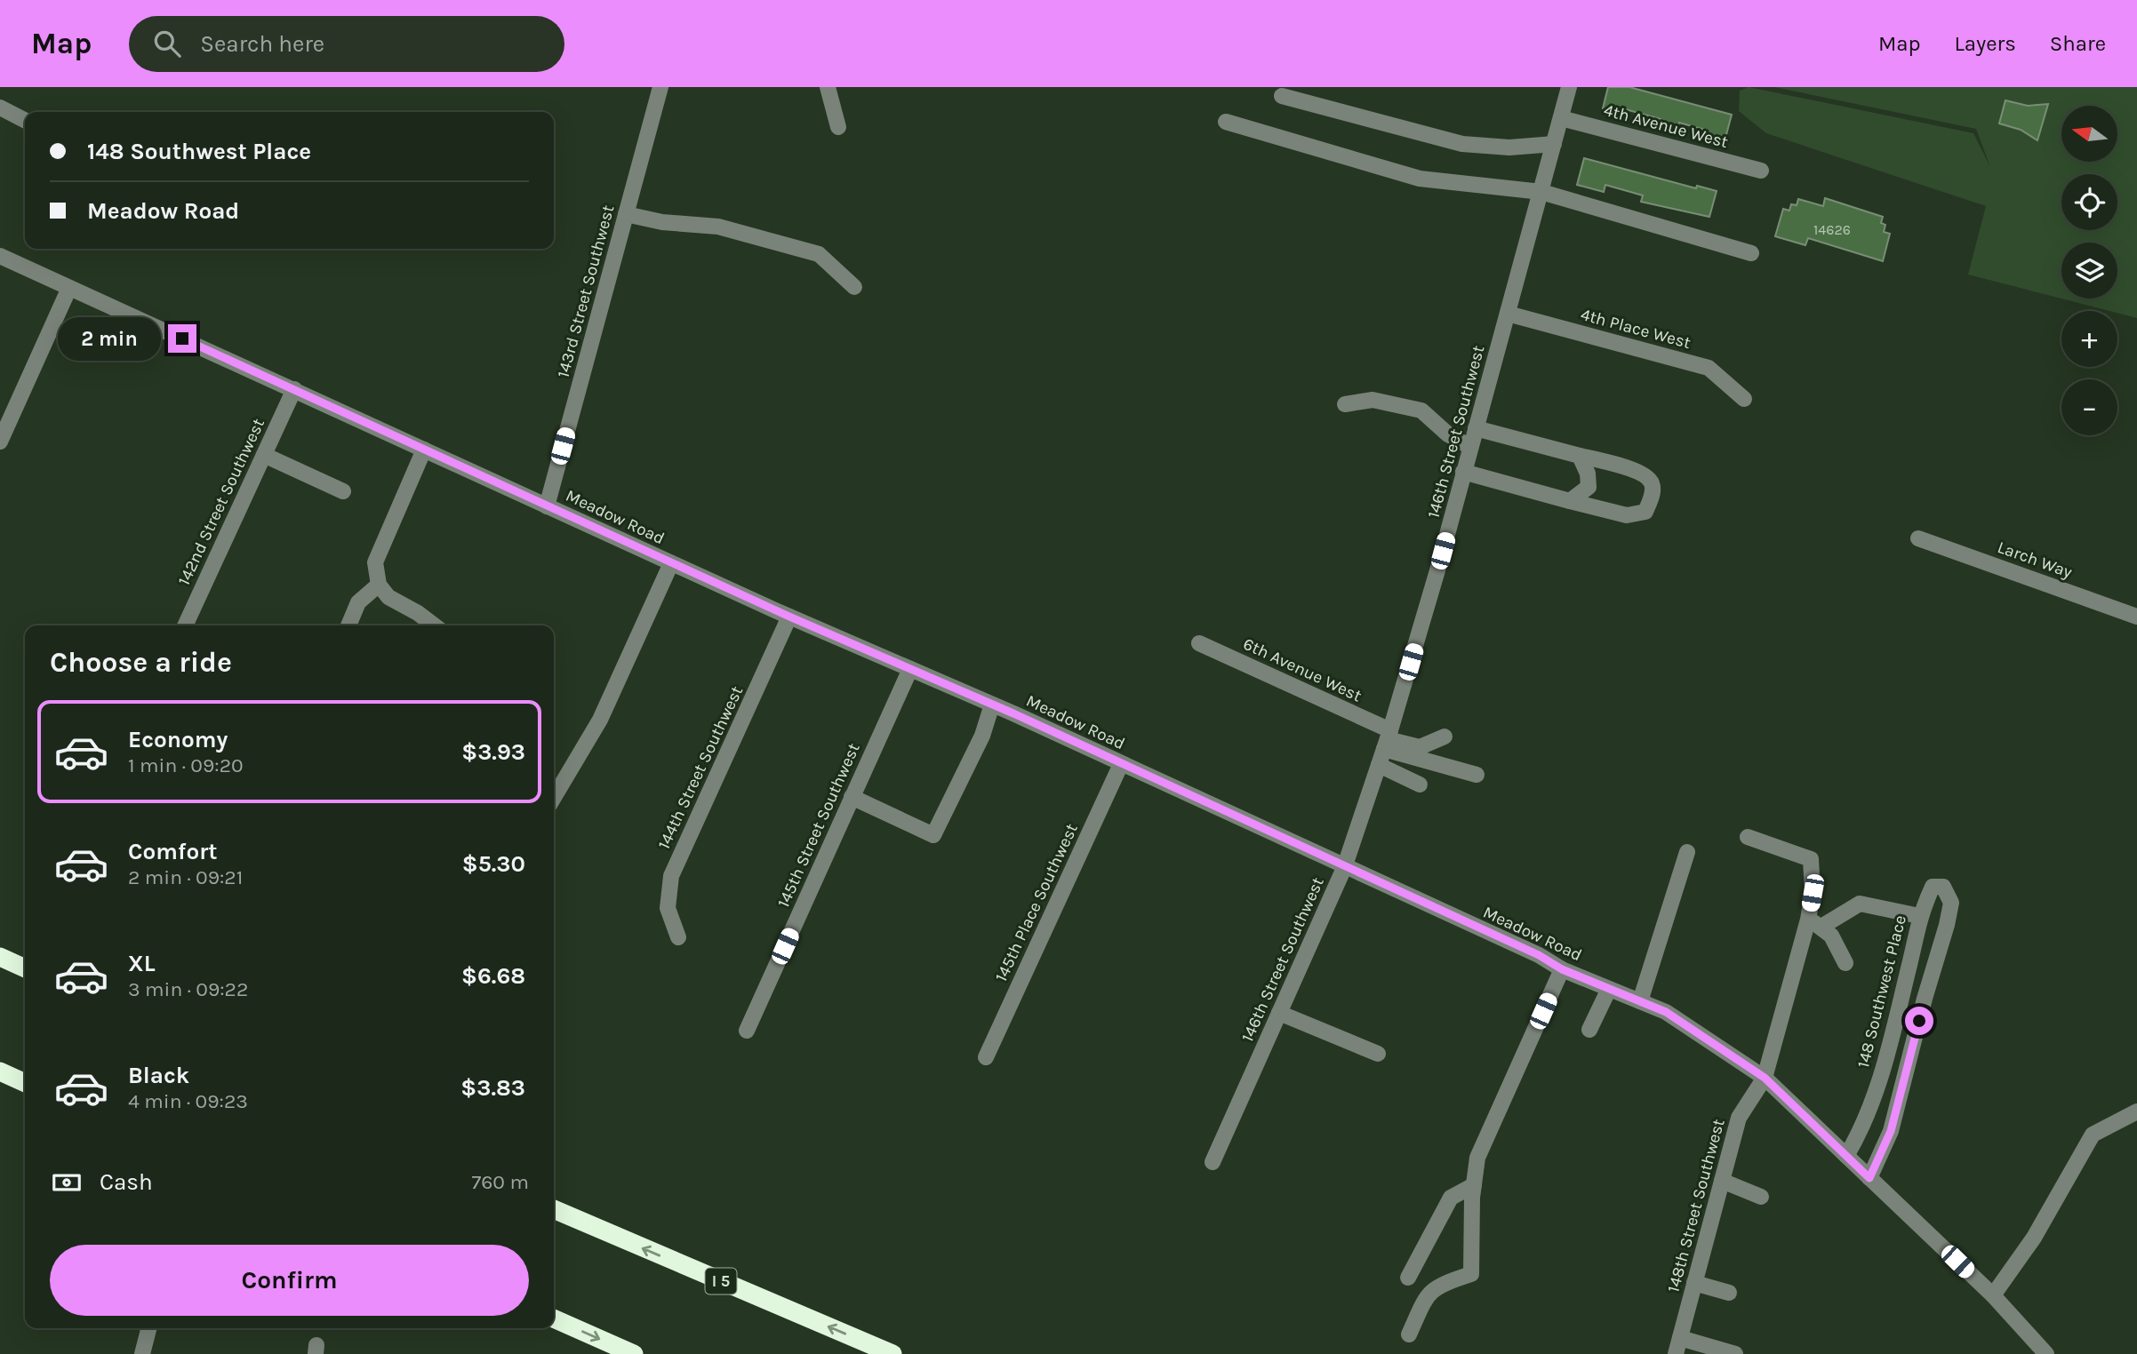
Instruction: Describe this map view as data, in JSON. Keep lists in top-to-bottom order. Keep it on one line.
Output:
{"streets":{"highway":["I 5"],"street":["4th Avenue West","143rd Street Southwest","4th Place West","146th Street Southwest","142nd Street Southwest","Meadow Road","Larch Way","6th Avenue West","144th Street Southwest","145th Street Southwest","145th Place Southwest","148 Southwest Place","148th Street Southwest"]},"crossings":[["4th Avenue West","146th Street Southwest"],["143rd Street Southwest","Meadow Road"],["4th Place West","146th Street Southwest"],["146th Street Southwest","Meadow Road"],["146th Street Southwest","6th Avenue West"],["142nd Street Southwest","Meadow Road"],["Meadow Road","144th Street Southwest"],["Meadow Road","145th Street Southwest"],["Meadow Road","145th Place Southwest"],["Meadow Road","148 Southwest Place"],["Meadow Road","148th Street Southwest"]],"house_numbers":["14626"],"north":"left","page":{"header":"Map","search":"Search here","nav":["Map","Layers","Share"],"map_buttons":["+","−"],"banner":["148 Southwest Place","Meadow Road"],"bubble":"2 min","heading":"Choose a ride","list":[{"name":"Economy","note":"1 min · 09:20","value":"$3.93"},{"name":"Comfort","note":"2 min · 09:21","value":"$5.30"},{"name":"XL","note":"3 min · 09:22","value":"$6.68"},{"name":"Black","note":"4 min · 09:23","value":"$3.83"}],"pay":["Cash","760 m"],"buttons":"Confirm"}}
